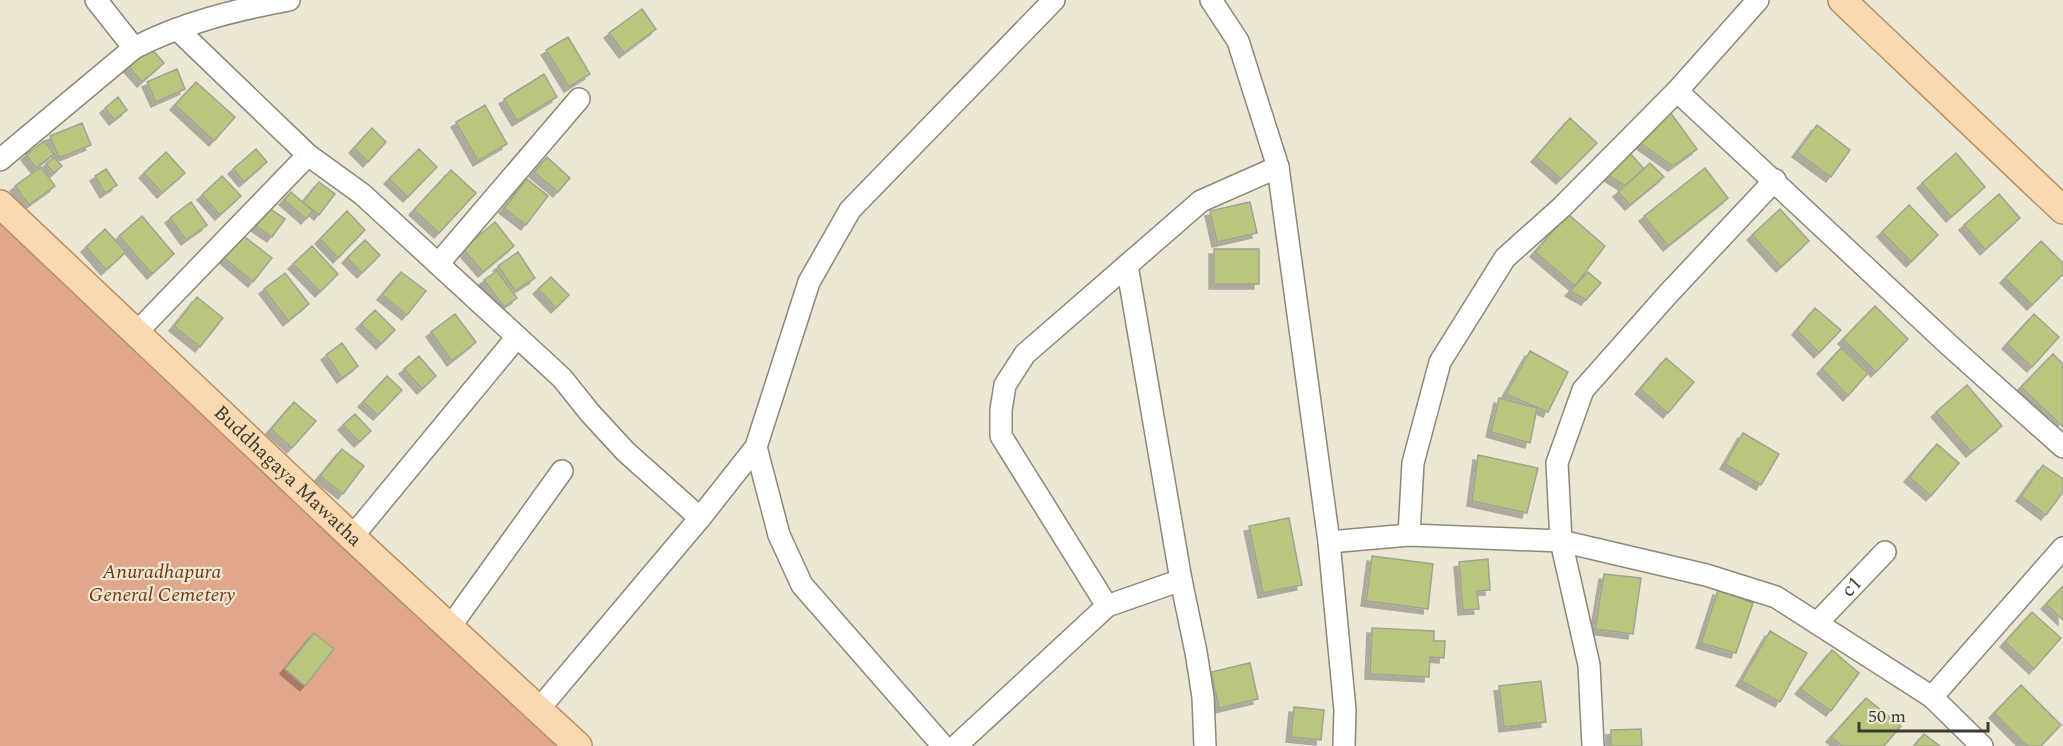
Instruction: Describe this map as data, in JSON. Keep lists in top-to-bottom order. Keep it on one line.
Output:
{"streets":{"main road":["Buddhagaya Mawatha"],"street":["c1"]},"parks":["Anuradhapura General Cemetery"],"scale_bar":"50 m"}
